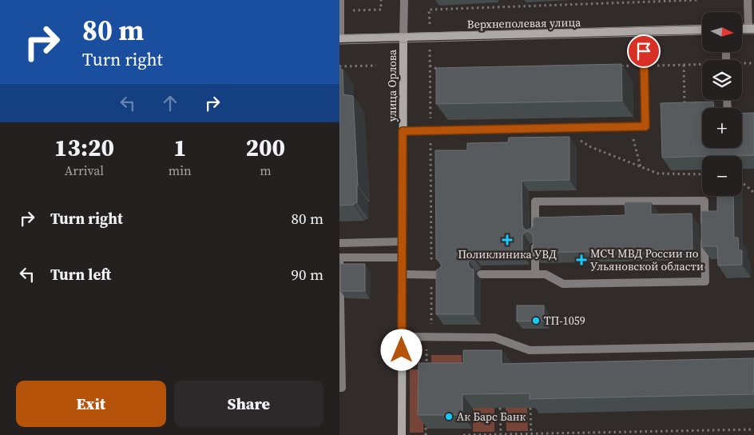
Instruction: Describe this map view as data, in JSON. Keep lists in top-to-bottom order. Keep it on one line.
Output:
{"streets":{"street":["Верхнеполевая улица","улица Орлова"]},"crossings":[["Верхнеполевая улица","улица Орлова"]],"places":{"health":["Поликлиника УВД","МСЧ МВД России по Ульяновской области"],"other":["ТП-1059","Ак Барс Банк"]},"north":"right","page":{"turn":["80 m","Turn right"],"map_buttons":["+","−"],"eta":["13:20","Arrival","1","min","200","m"],"list":[{"name":"Turn right","value":"80 m"},{"name":"Turn left","value":"90 m"}],"buttons":["Exit","Share"]}}
